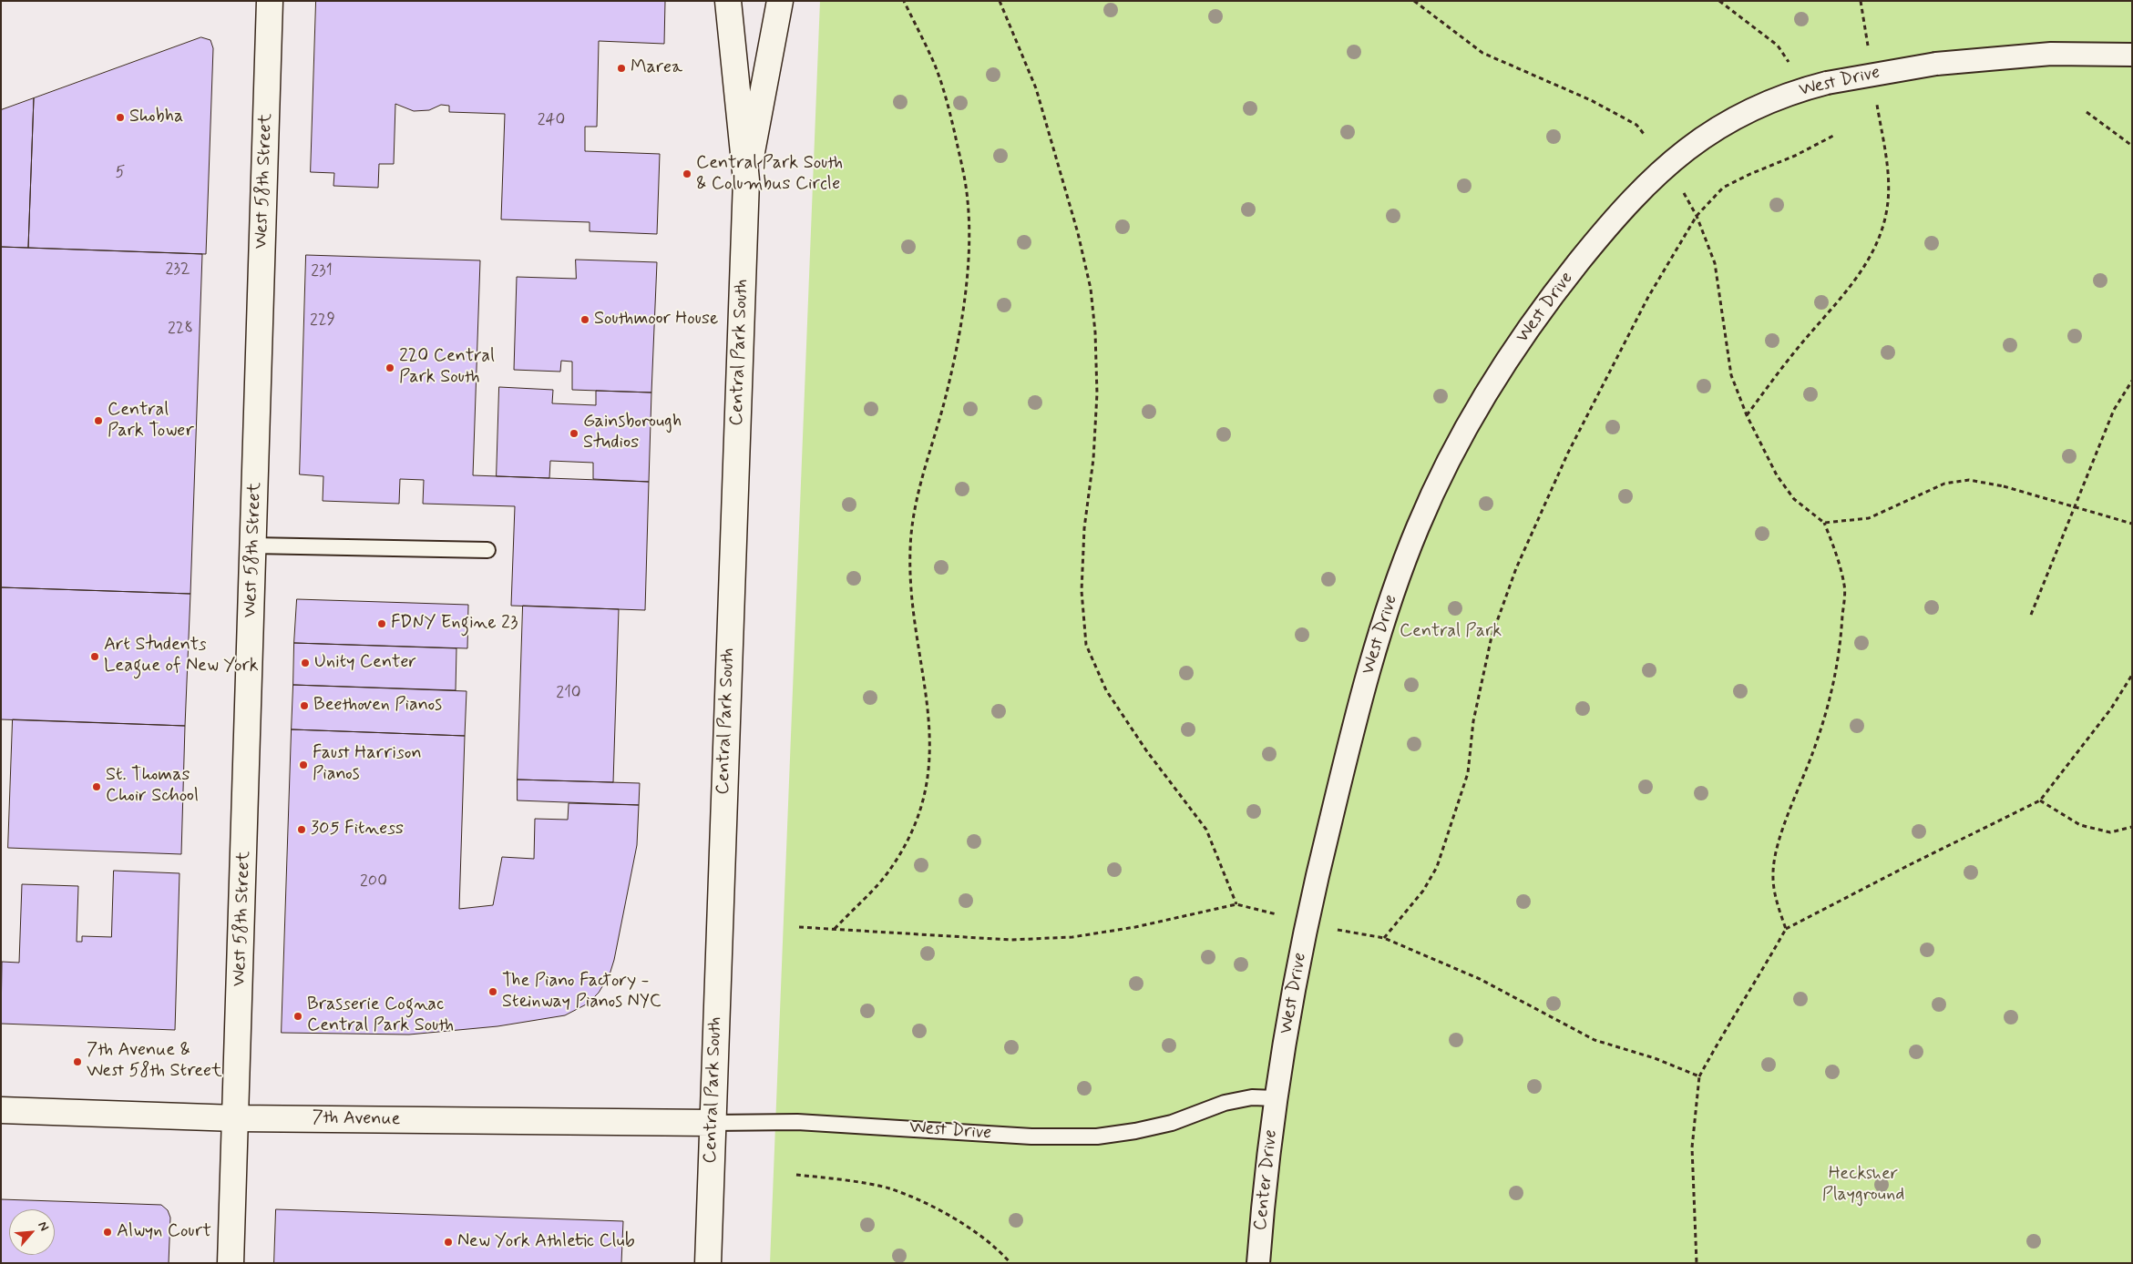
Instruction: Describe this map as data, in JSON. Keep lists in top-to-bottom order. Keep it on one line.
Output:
{"streets":{"main road":["West 58th Street","Central Park South","7th Avenue"],"street":["West Drive","Center Drive"]},"crossings":[["West Drive","Central Park South"],["West Drive","7th Avenue"],["West Drive","Center Drive"],["West 58th Street","7th Avenue"],["Central Park South","7th Avenue"]],"parks":["Central Park","Hecksher Playground"],"places":["Marea","Shobha","Central Park South & Columbus Circle","Southmoor House","220 Central Park South","Central Park Tower","Gainsborough Studios","FDNY Engine 23","Art Students League of New York","Unity Center","Beethoven Pianos","Faust Harrison Pianos","St. Thomas Choir School","305 Fitness","The Piano Factory - Steinway Pianos NYC","Brasserie Cognac Central Park South","7th Avenue & West 58th Street","Alwyn Court","New York Athletic Club"],"house_numbers":["240","5","232","231","229","228","210","200"],"north":"top right"}
